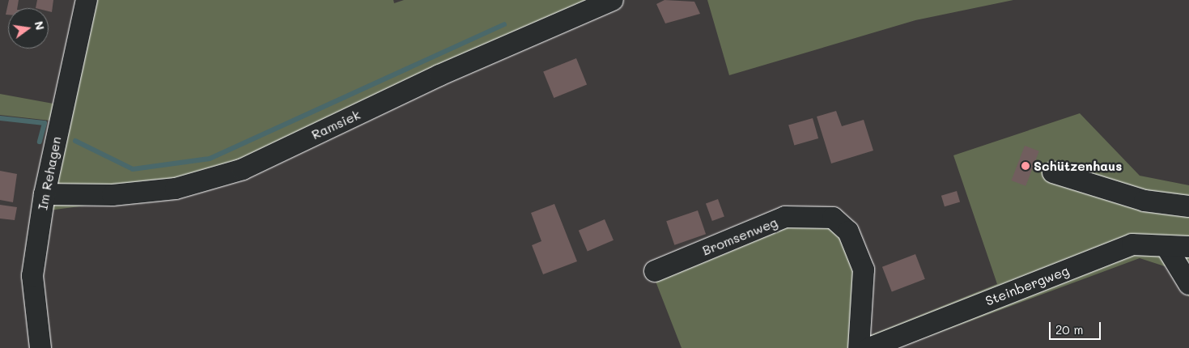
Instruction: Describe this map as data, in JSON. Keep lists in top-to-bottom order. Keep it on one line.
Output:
{"streets":{"street":["Ramsiek","Im Rehagen","Bromsenweg","Steinbergweg"]},"crossings":[["Ramsiek","Im Rehagen"]],"places":["Schützenhaus"],"scale_bar":"20 m","north":"right"}
